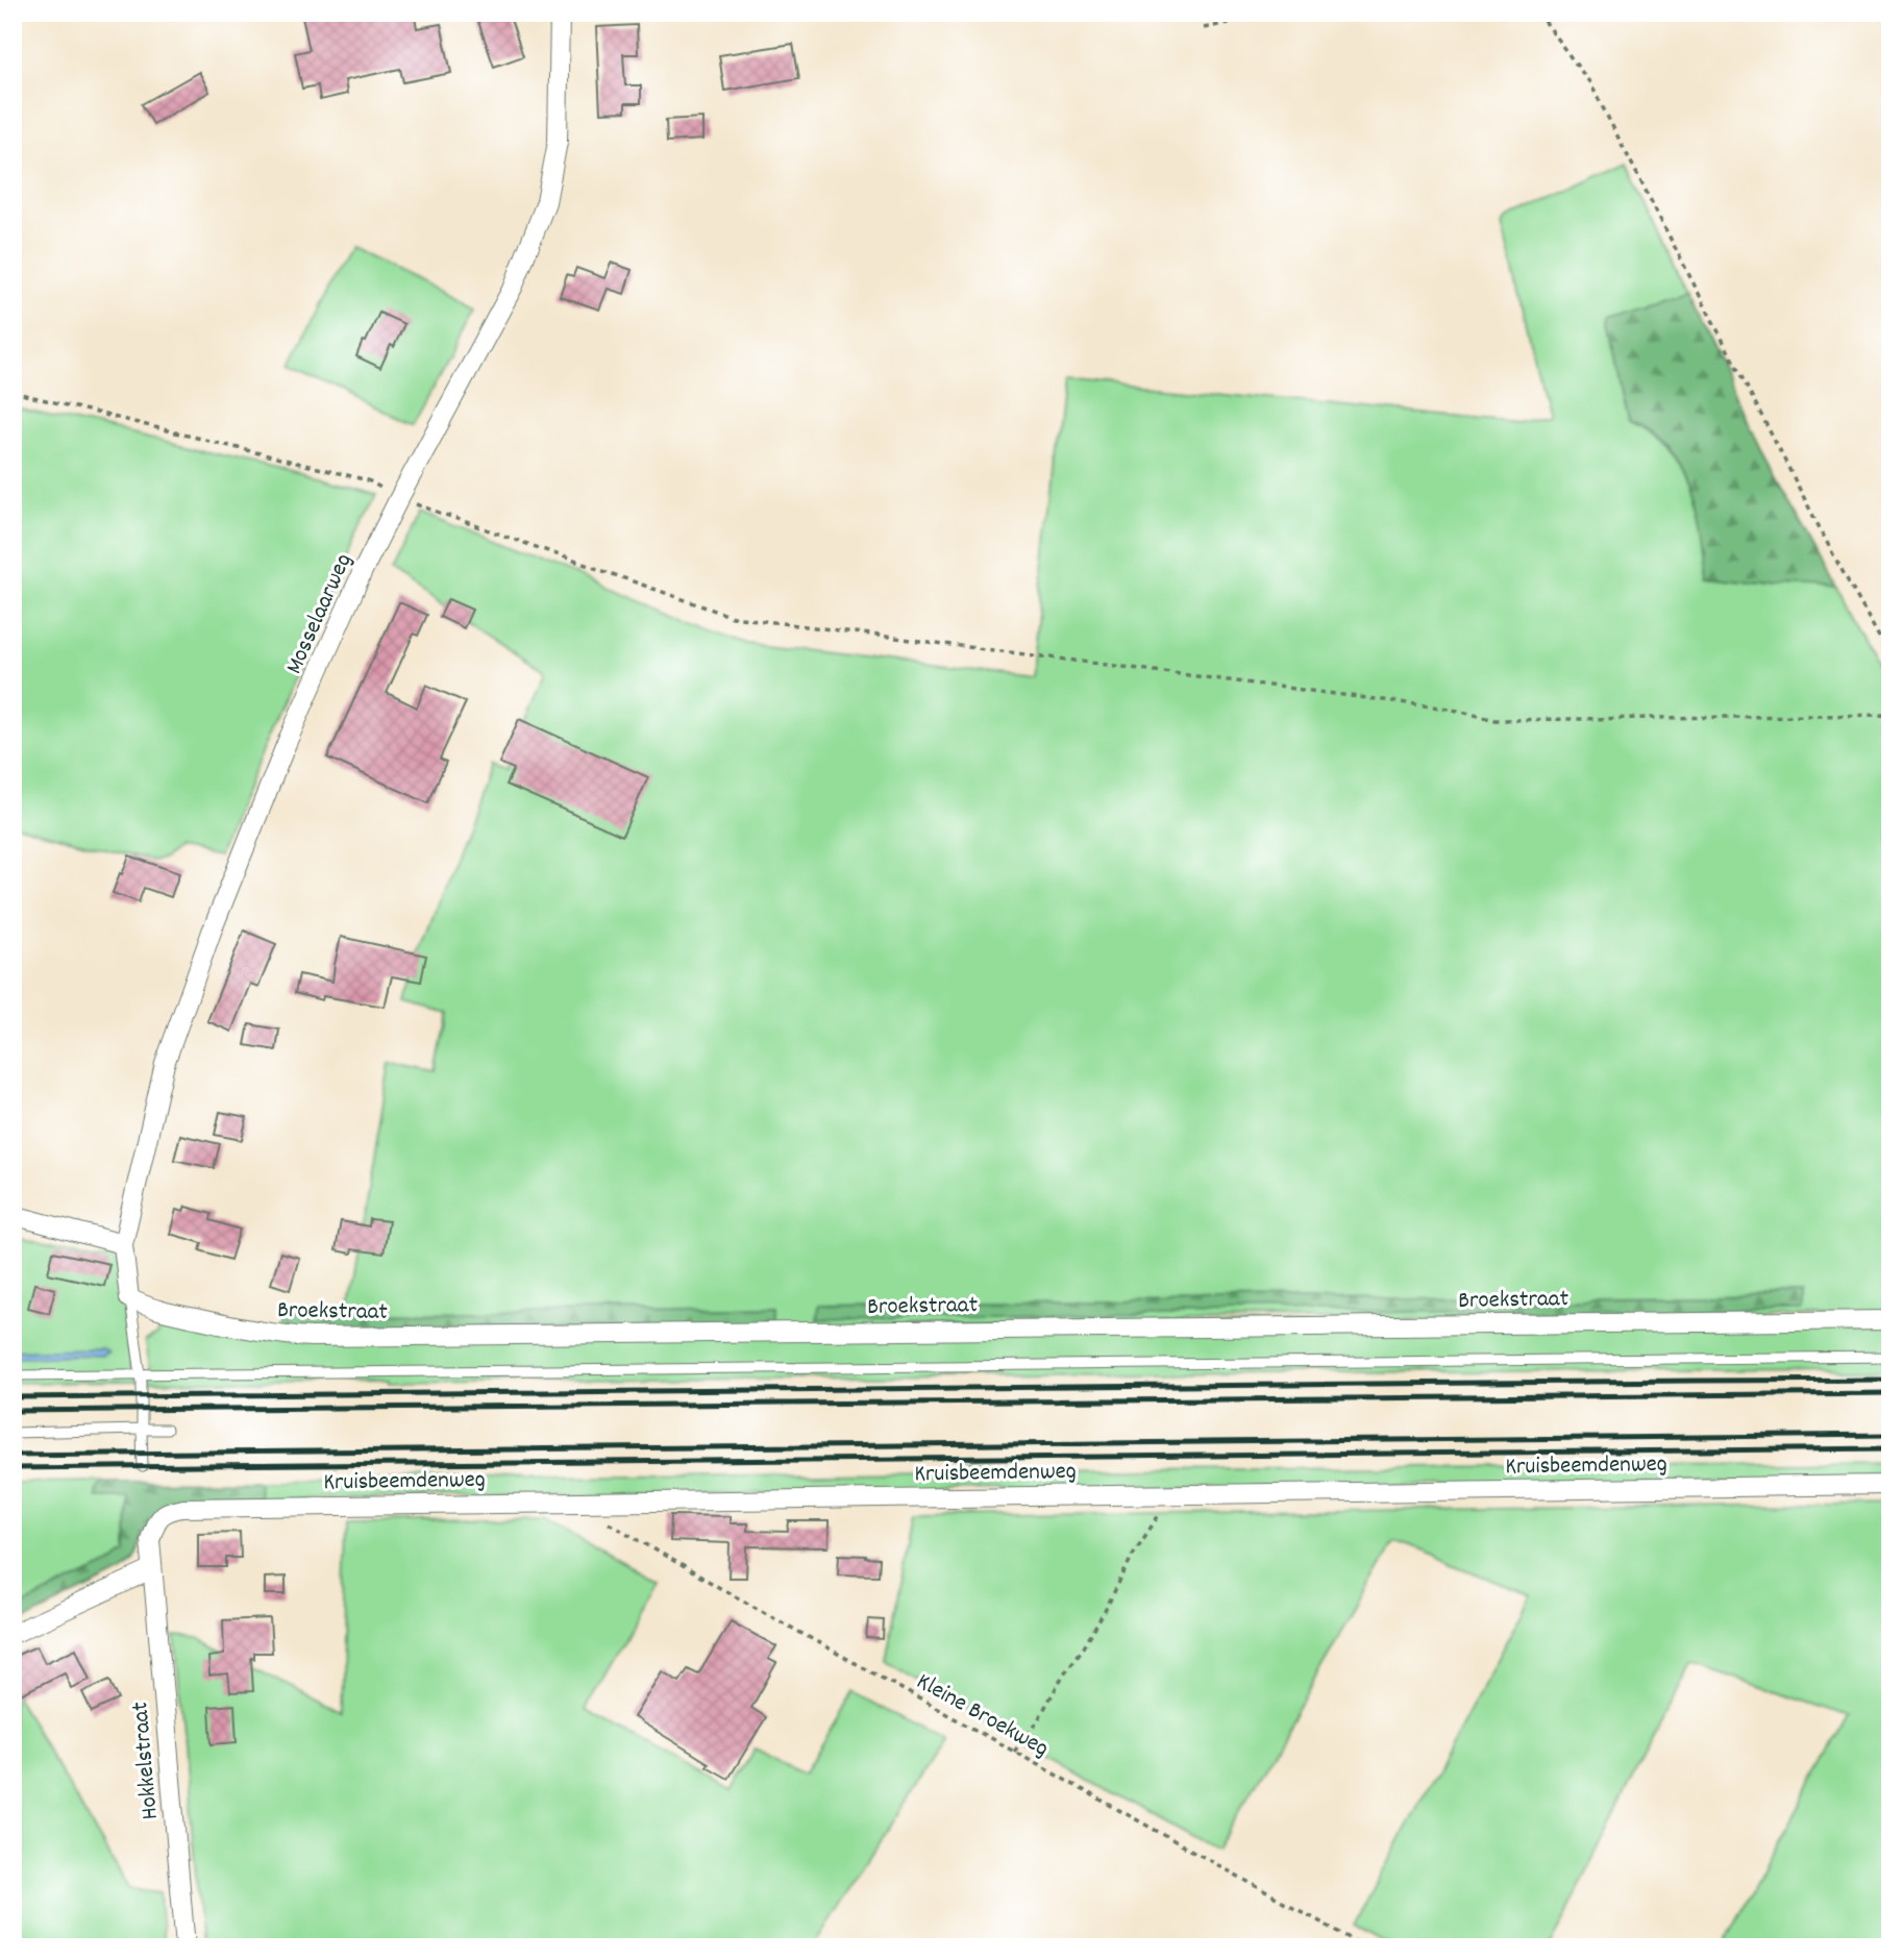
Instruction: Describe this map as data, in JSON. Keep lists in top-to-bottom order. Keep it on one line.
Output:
{"streets":{"street":["Mosselaarweg","Broekstraat","Kruisbeemdenweg","Hokkelstraat"],"path":["Kleine Broekweg"]},"crossings":[["Kruisbeemdenweg","Kleine Broekweg"],["Kruisbeemdenweg","Hokkelstraat"]]}
